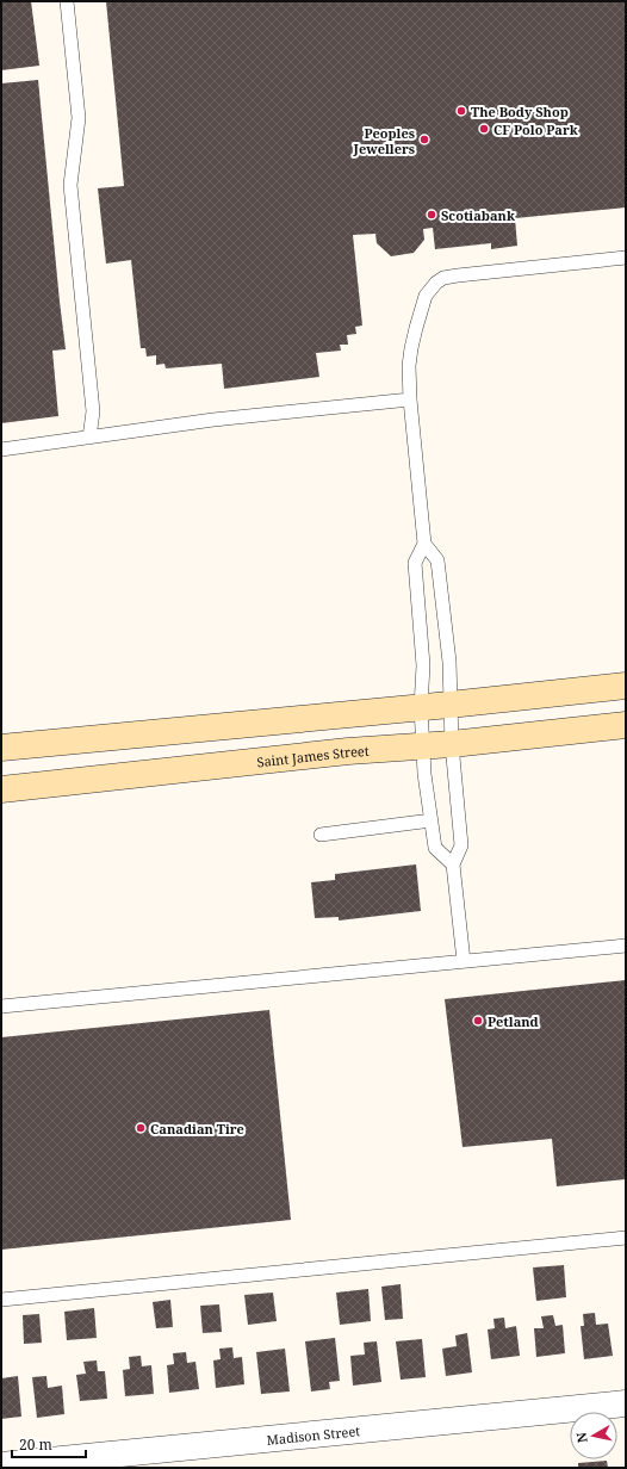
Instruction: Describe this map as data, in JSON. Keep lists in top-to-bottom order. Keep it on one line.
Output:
{"streets":{"main road":["Saint James Street"],"street":["Madison Street"]},"places":["The Body Shop","CF Polo Park","Peoples Jewellers","Scotiabank","Petland","Canadian Tire"],"scale_bar":"20 m","north":"left"}
